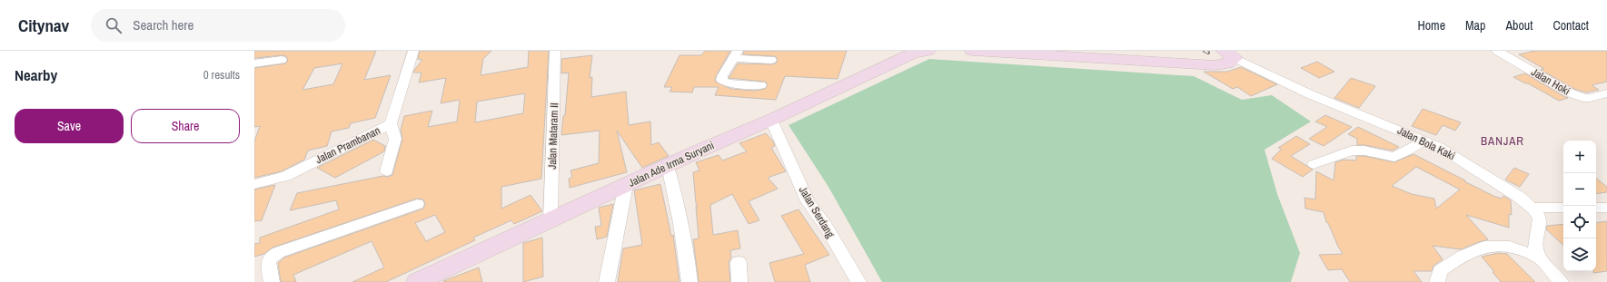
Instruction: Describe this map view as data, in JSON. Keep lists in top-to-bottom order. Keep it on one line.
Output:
{"streets":{"main road":["Jalan Ade Irma Suryani"],"street":["Jalan Hoki","Jalan Mataram II","Jalan Bola Kaki","Jalan Prambanan","Jalan Serdang"]},"crossings":[["Jalan Mataram II","Jalan Ade Irma Suryani"],["Jalan Ade Irma Suryani","Jalan Serdang"]],"districts":["BANJAR"],"page":{"header":"Citynav","search":"Search here","nav":["Home","Map","About","Contact"],"heading":["Nearby","0 results"],"buttons":["Save","Share"],"map_buttons":["+","−"]}}
